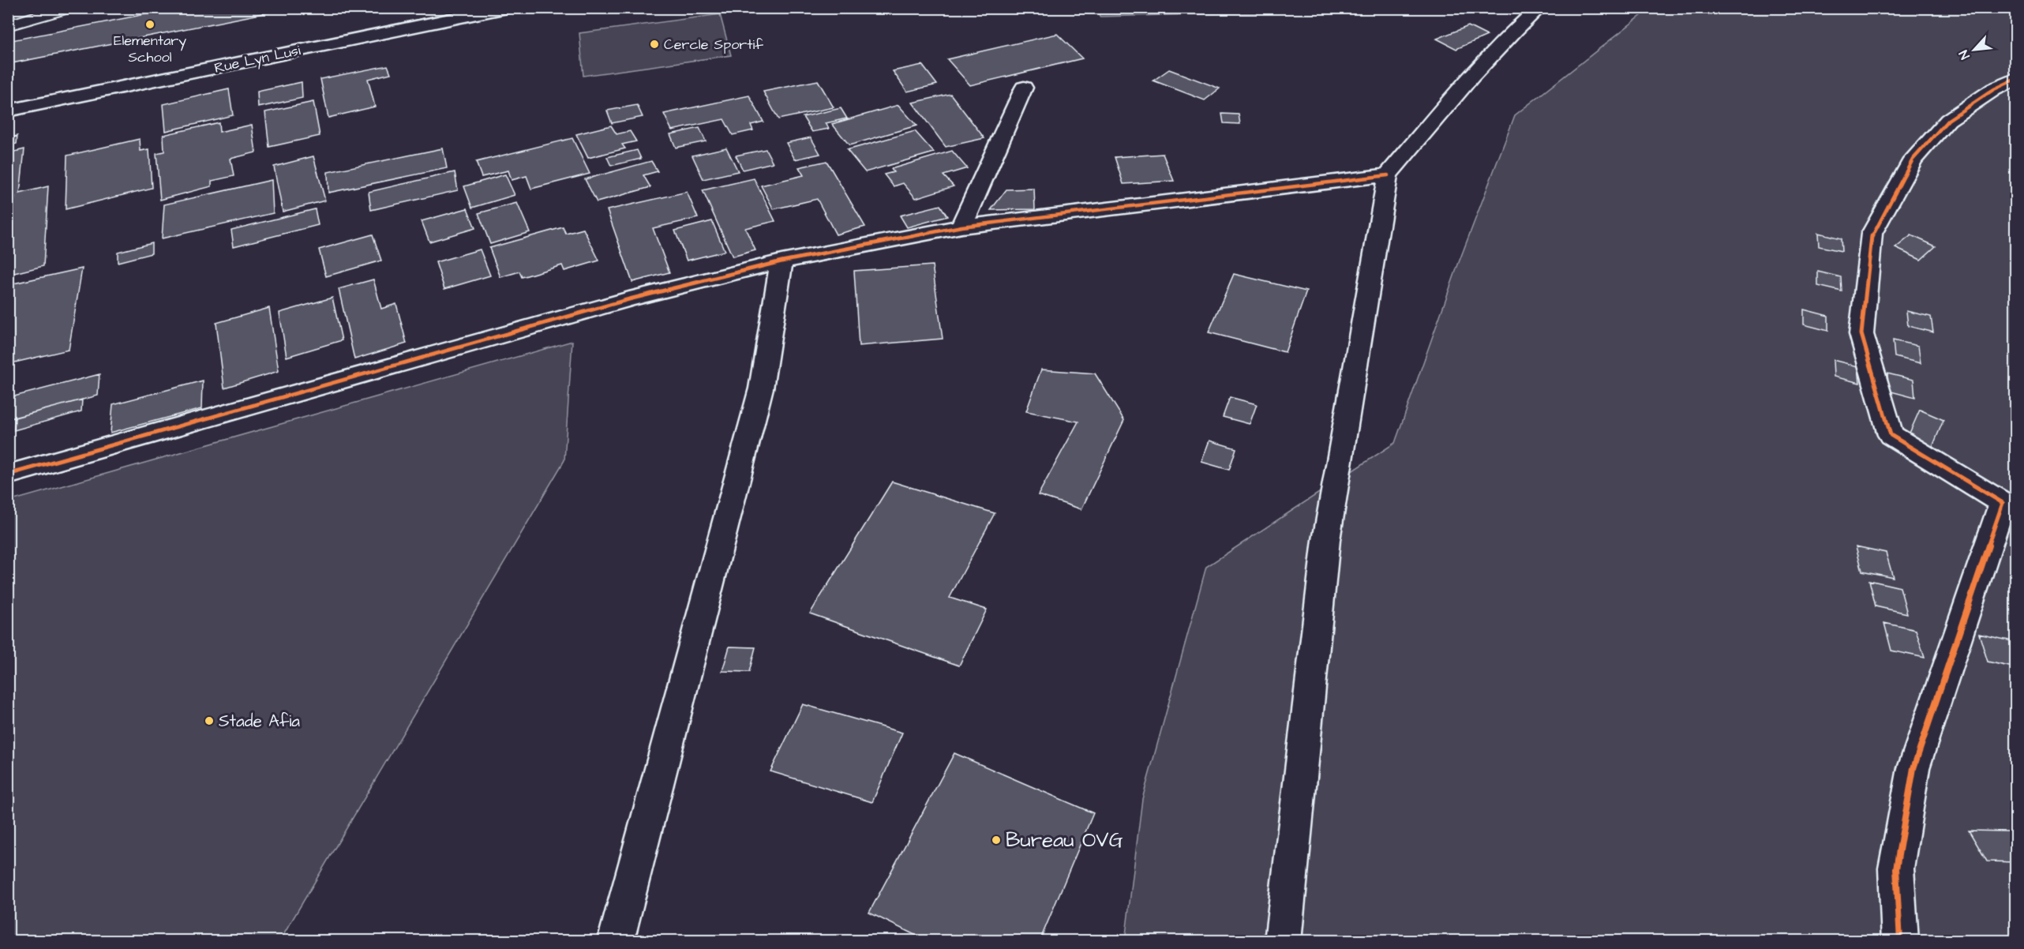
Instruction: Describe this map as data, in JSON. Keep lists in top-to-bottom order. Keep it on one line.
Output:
{"streets":{"street":["Rue Lyn Lusi"]},"places":["Elementary School","Cercle Sportif","Stade Afia","Bureau OVG"],"north":"bottom left"}
